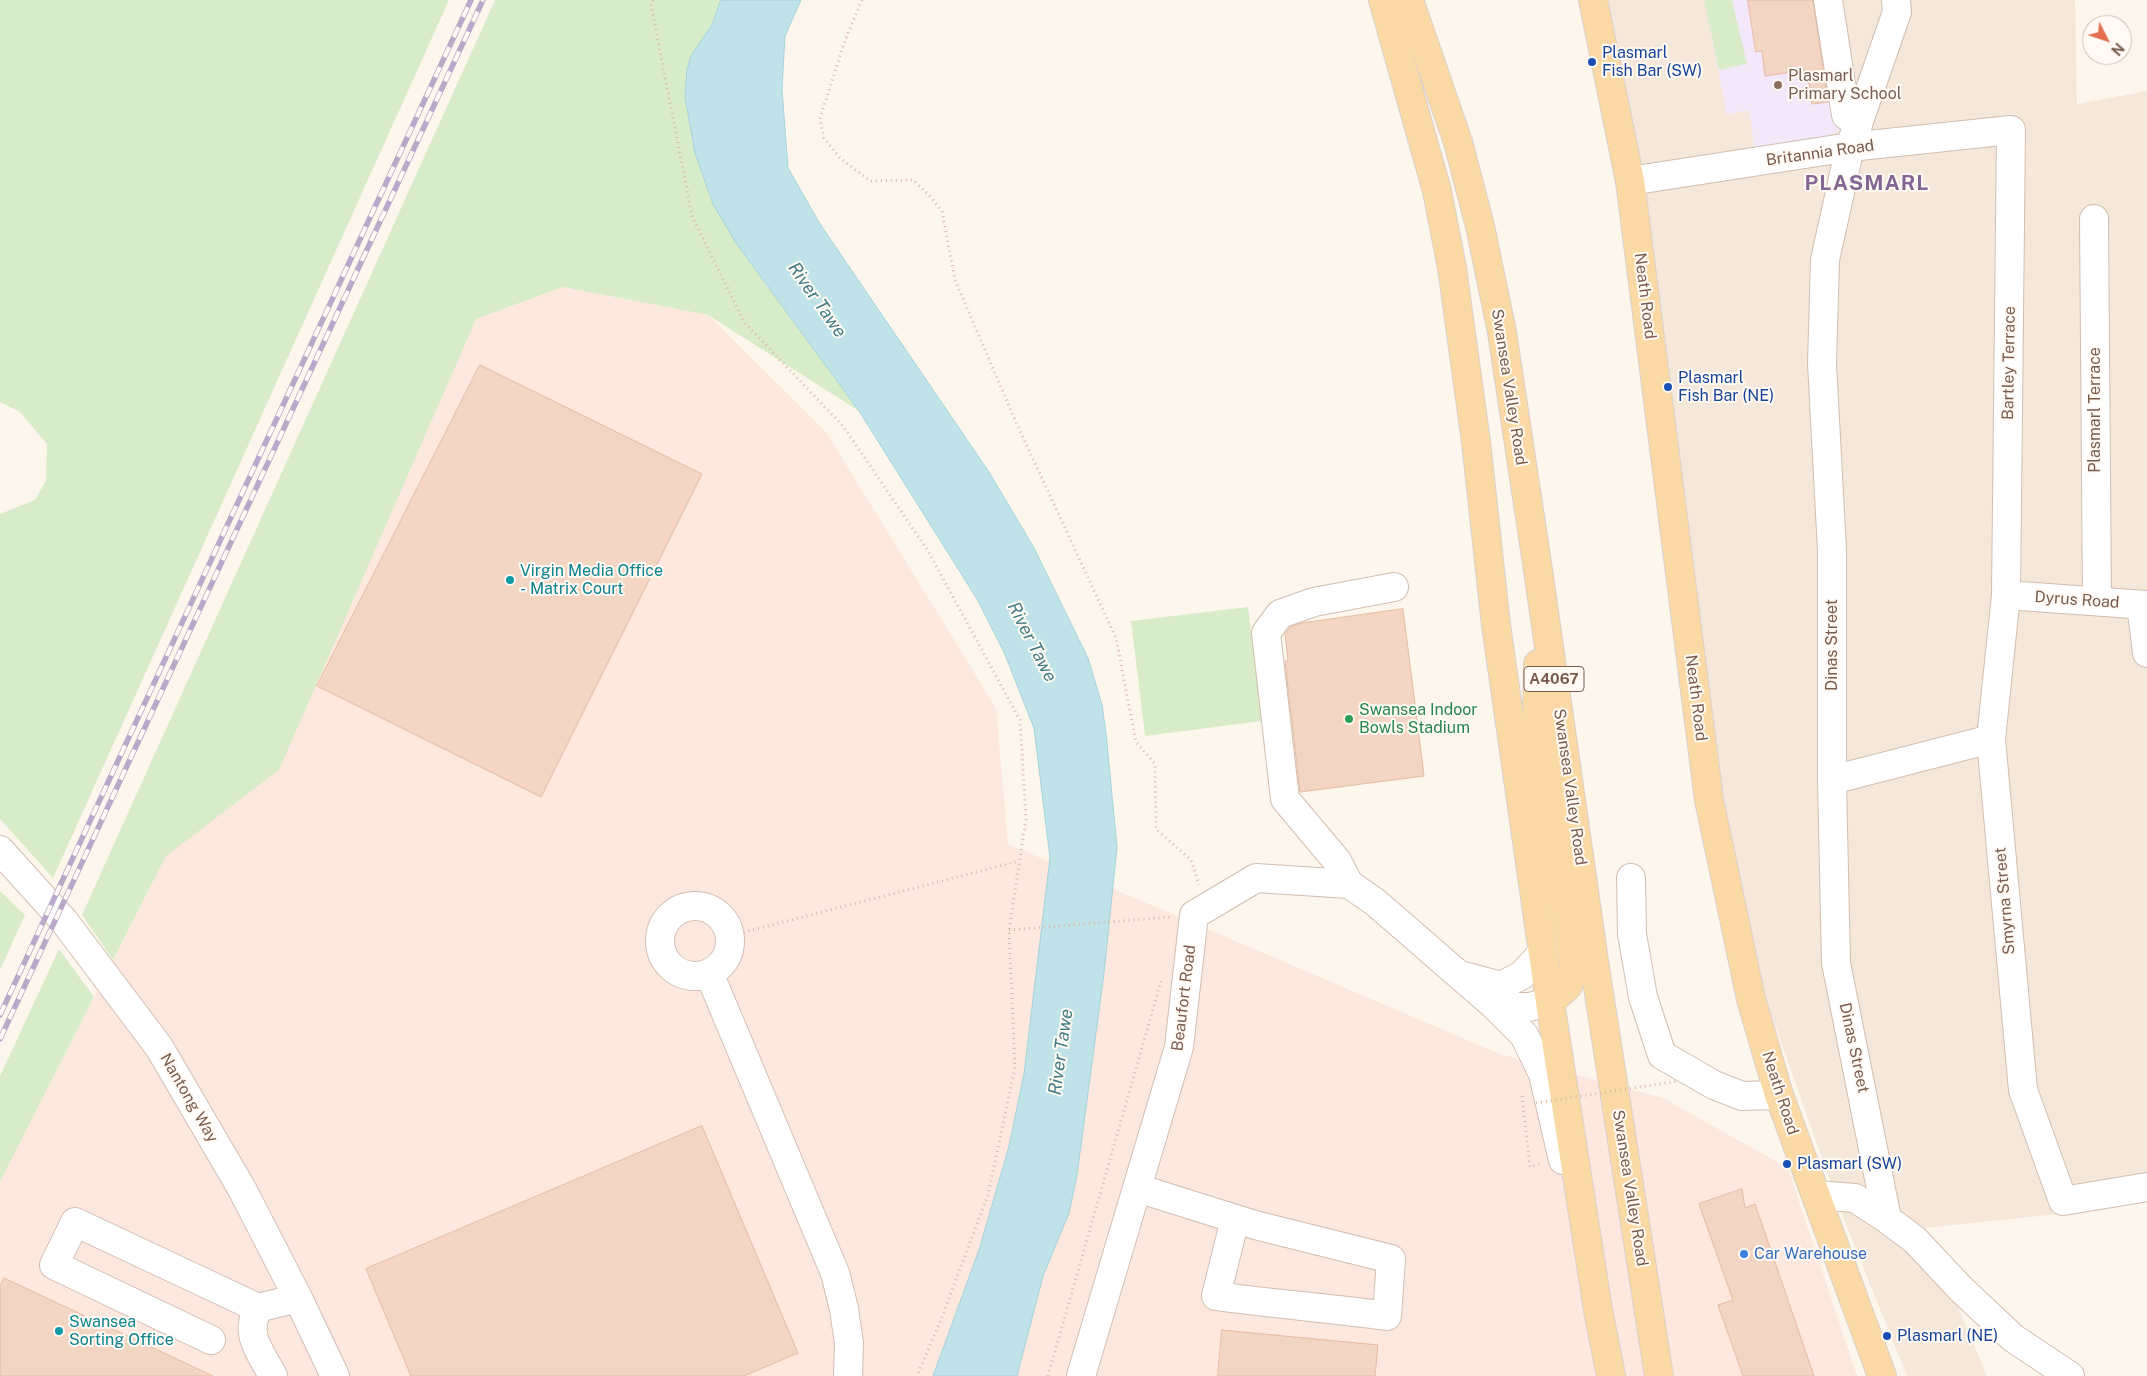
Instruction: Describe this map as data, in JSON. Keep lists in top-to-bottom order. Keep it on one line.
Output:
{"streets":{"main road":["Neath Road","Swansea Valley Road","A4067"],"street":["Britannia Road","Bartley Terrace","Plasmarl Terrace","Dyrus Road","Dinas Street","Smyrna Street","Beaufort Road","Nantong Way"]},"crossings":[["Britannia Road","Neath Road"],["Britannia Road","Bartley Terrace"],["Britannia Road","Dinas Street"],["Bartley Terrace","Dyrus Road"],["Bartley Terrace","Smyrna Street"],["Plasmarl Terrace","Dyrus Road"],["Dyrus Road","Smyrna Street"]],"districts":["PLASMARL"],"water":["River Tawe"],"places":["Plasmarl Fish Bar (SW)","Plasmarl Primary School","Plasmarl Fish Bar (NE)","Virgin Media Office - Matrix Court","Swansea Indoor Bowls Stadium","Plasmarl (SW)","Car Warehouse","Swansea Sorting Office","Plasmarl (NE)"],"north":"bottom right"}
